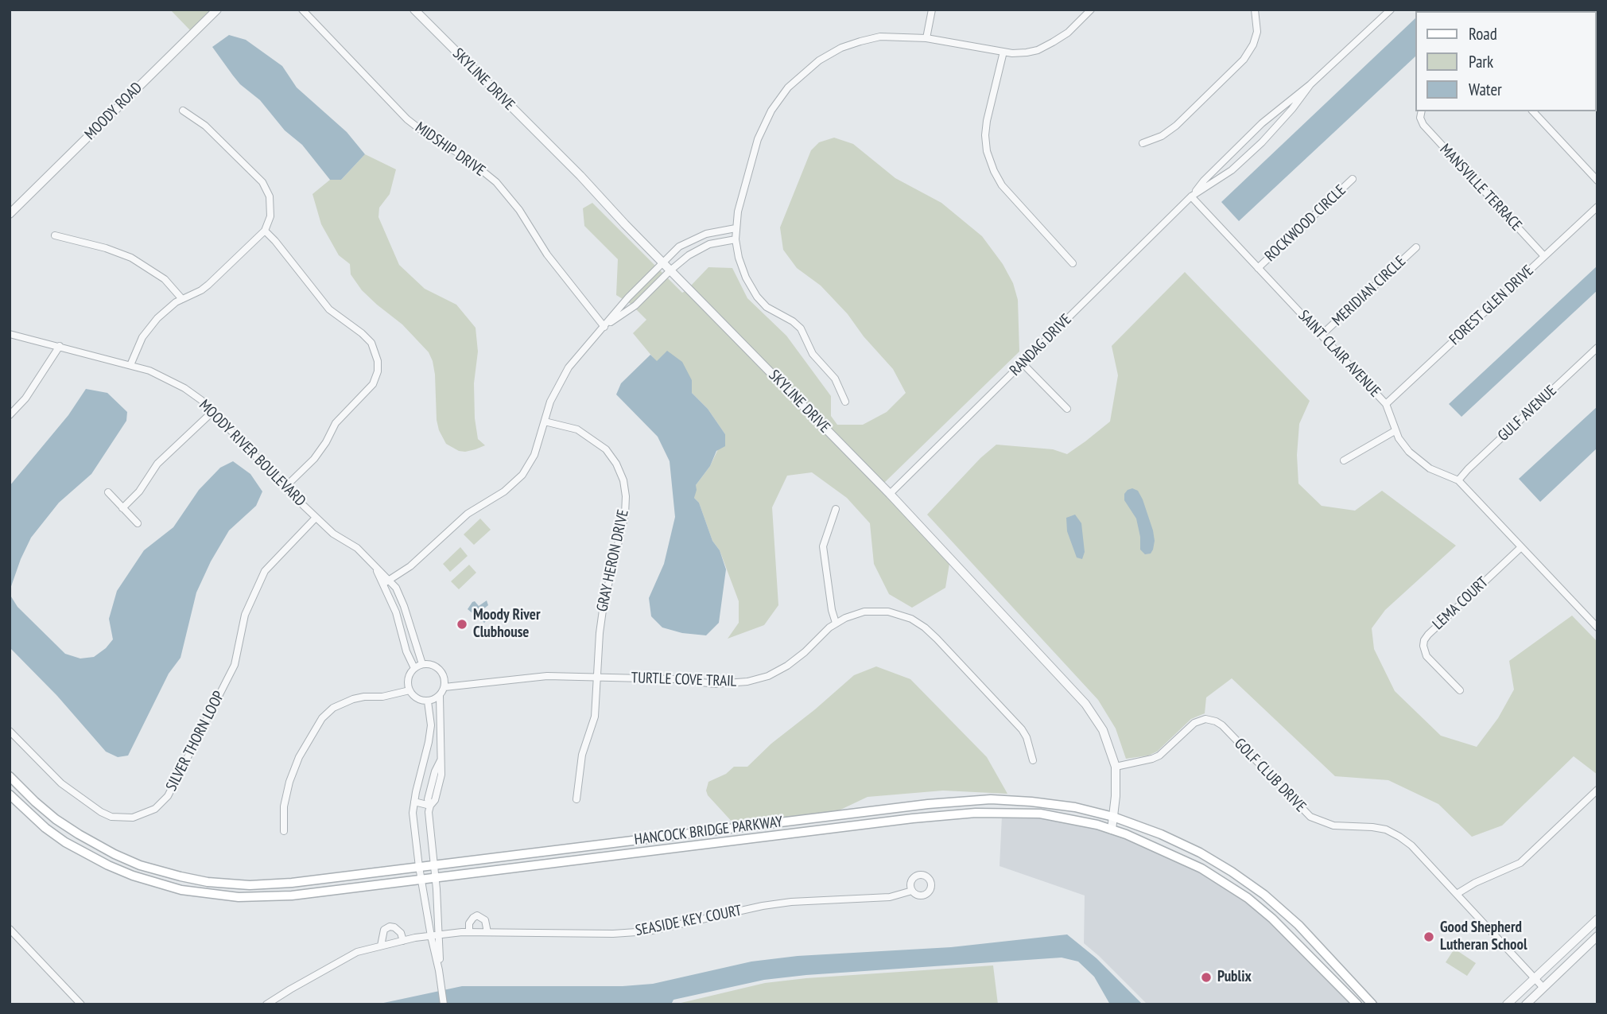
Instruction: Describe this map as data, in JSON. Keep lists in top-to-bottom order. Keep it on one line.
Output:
{"streets":{"main road":["HANCOCK BRIDGE PARKWAY"],"street":["SKYLINE DRIVE","MOODY ROAD","MIDSHIP DRIVE","MANSVILLE TERRACE","ROCKWOOD CIRCLE","MERIDIAN CIRCLE","FOREST GLEN DRIVE","RANDAG DRIVE","SAINT CLAIR AVENUE","GULF AVENUE","MOODY RIVER BOULEVARD","GRAY HERON DRIVE","LEMA COURT","TURTLE COVE TRAIL","SILVER THORN LOOP","GOLF CLUB DRIVE","SEASIDE KEY COURT"]},"crossings":[["SKYLINE DRIVE","RANDAG DRIVE"],["SKYLINE DRIVE","GOLF CLUB DRIVE"],["SKYLINE DRIVE","HANCOCK BRIDGE PARKWAY"],["MANSVILLE TERRACE","FOREST GLEN DRIVE"],["ROCKWOOD CIRCLE","SAINT CLAIR AVENUE"],["MERIDIAN CIRCLE","SAINT CLAIR AVENUE"],["FOREST GLEN DRIVE","SAINT CLAIR AVENUE"],["RANDAG DRIVE","SAINT CLAIR AVENUE"],["SAINT CLAIR AVENUE","GULF AVENUE"],["SAINT CLAIR AVENUE","LEMA COURT"],["MOODY RIVER BOULEVARD","TURTLE COVE TRAIL"],["MOODY RIVER BOULEVARD","SILVER THORN LOOP"],["GRAY HERON DRIVE","TURTLE COVE TRAIL"]],"places":["Moody River Clubhouse","Good Shepherd Lutheran School","Publix"],"legend":["Road","Park","Water"]}
